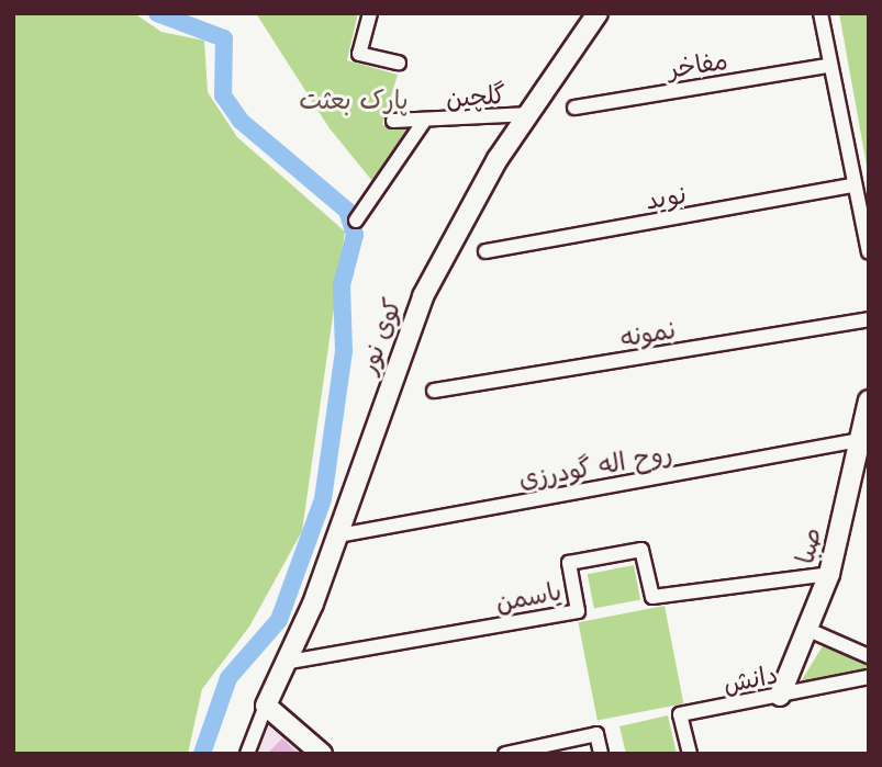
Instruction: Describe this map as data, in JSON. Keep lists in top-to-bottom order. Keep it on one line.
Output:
{"streets":{"street":["مفاخر","گلچین","نوید","نمونه","کوی نور","روح اله گودرزی","صبا","یاسمن","دانش"]},"crossings":[["گلچین","کوی نور"],["کوی نور","روح اله گودرزی"],["کوی نور","یاسمن"],["روح اله گودرزی","صبا"],["صبا","یاسمن"],["صبا","دانش"]],"parks":["پارک بعثت"]}
